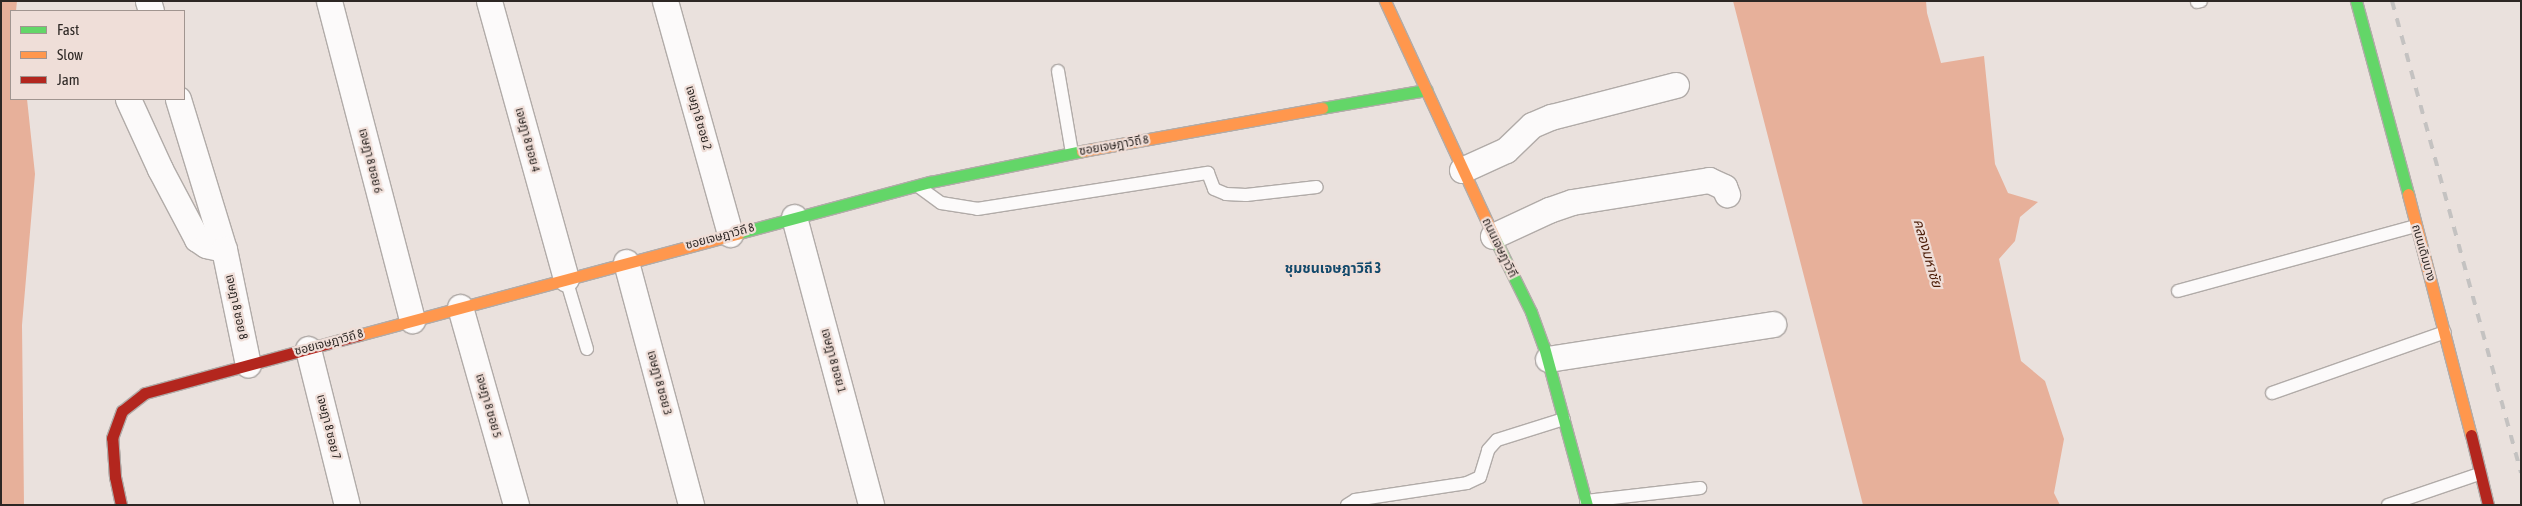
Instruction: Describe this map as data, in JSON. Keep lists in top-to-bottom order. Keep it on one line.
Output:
{"streets":{"street":["เจษฎา 8 ซอย 2","เจษฎา 8 ซอย 4","ซอยเจษฎาวิถี 8","เจษฎา 8 ซอย 6","ถนนเจษฎาวิถี","ถนนเดิมบาง","เจษฎา 8 ซอย 8","เจษฎา 8 ซอย 1","เจษฎา 8 ซอย 3","เจษฎา 8 ซอย 5","เจษฎา 8 ซอย 7"]},"crossings":[["เจษฎา 8 ซอย 2","ซอยเจษฎาวิถี 8"],["เจษฎา 8 ซอย 4","ซอยเจษฎาวิถี 8"],["ซอยเจษฎาวิถี 8","เจษฎา 8 ซอย 6"],["ซอยเจษฎาวิถี 8","ถนนเจษฎาวิถี"],["ซอยเจษฎาวิถี 8","เจษฎา 8 ซอย 8"],["ซอยเจษฎาวิถี 8","เจษฎา 8 ซอย 1"],["ซอยเจษฎาวิถี 8","เจษฎา 8 ซอย 3"],["ซอยเจษฎาวิถี 8","เจษฎา 8 ซอย 5"],["ซอยเจษฎาวิถี 8","เจษฎา 8 ซอย 7"]],"districts":["ชุมชนเจษฎาวิถี 3"],"water":["คลองมหาชัย"],"legend":["Fast","Slow","Jam"]}
